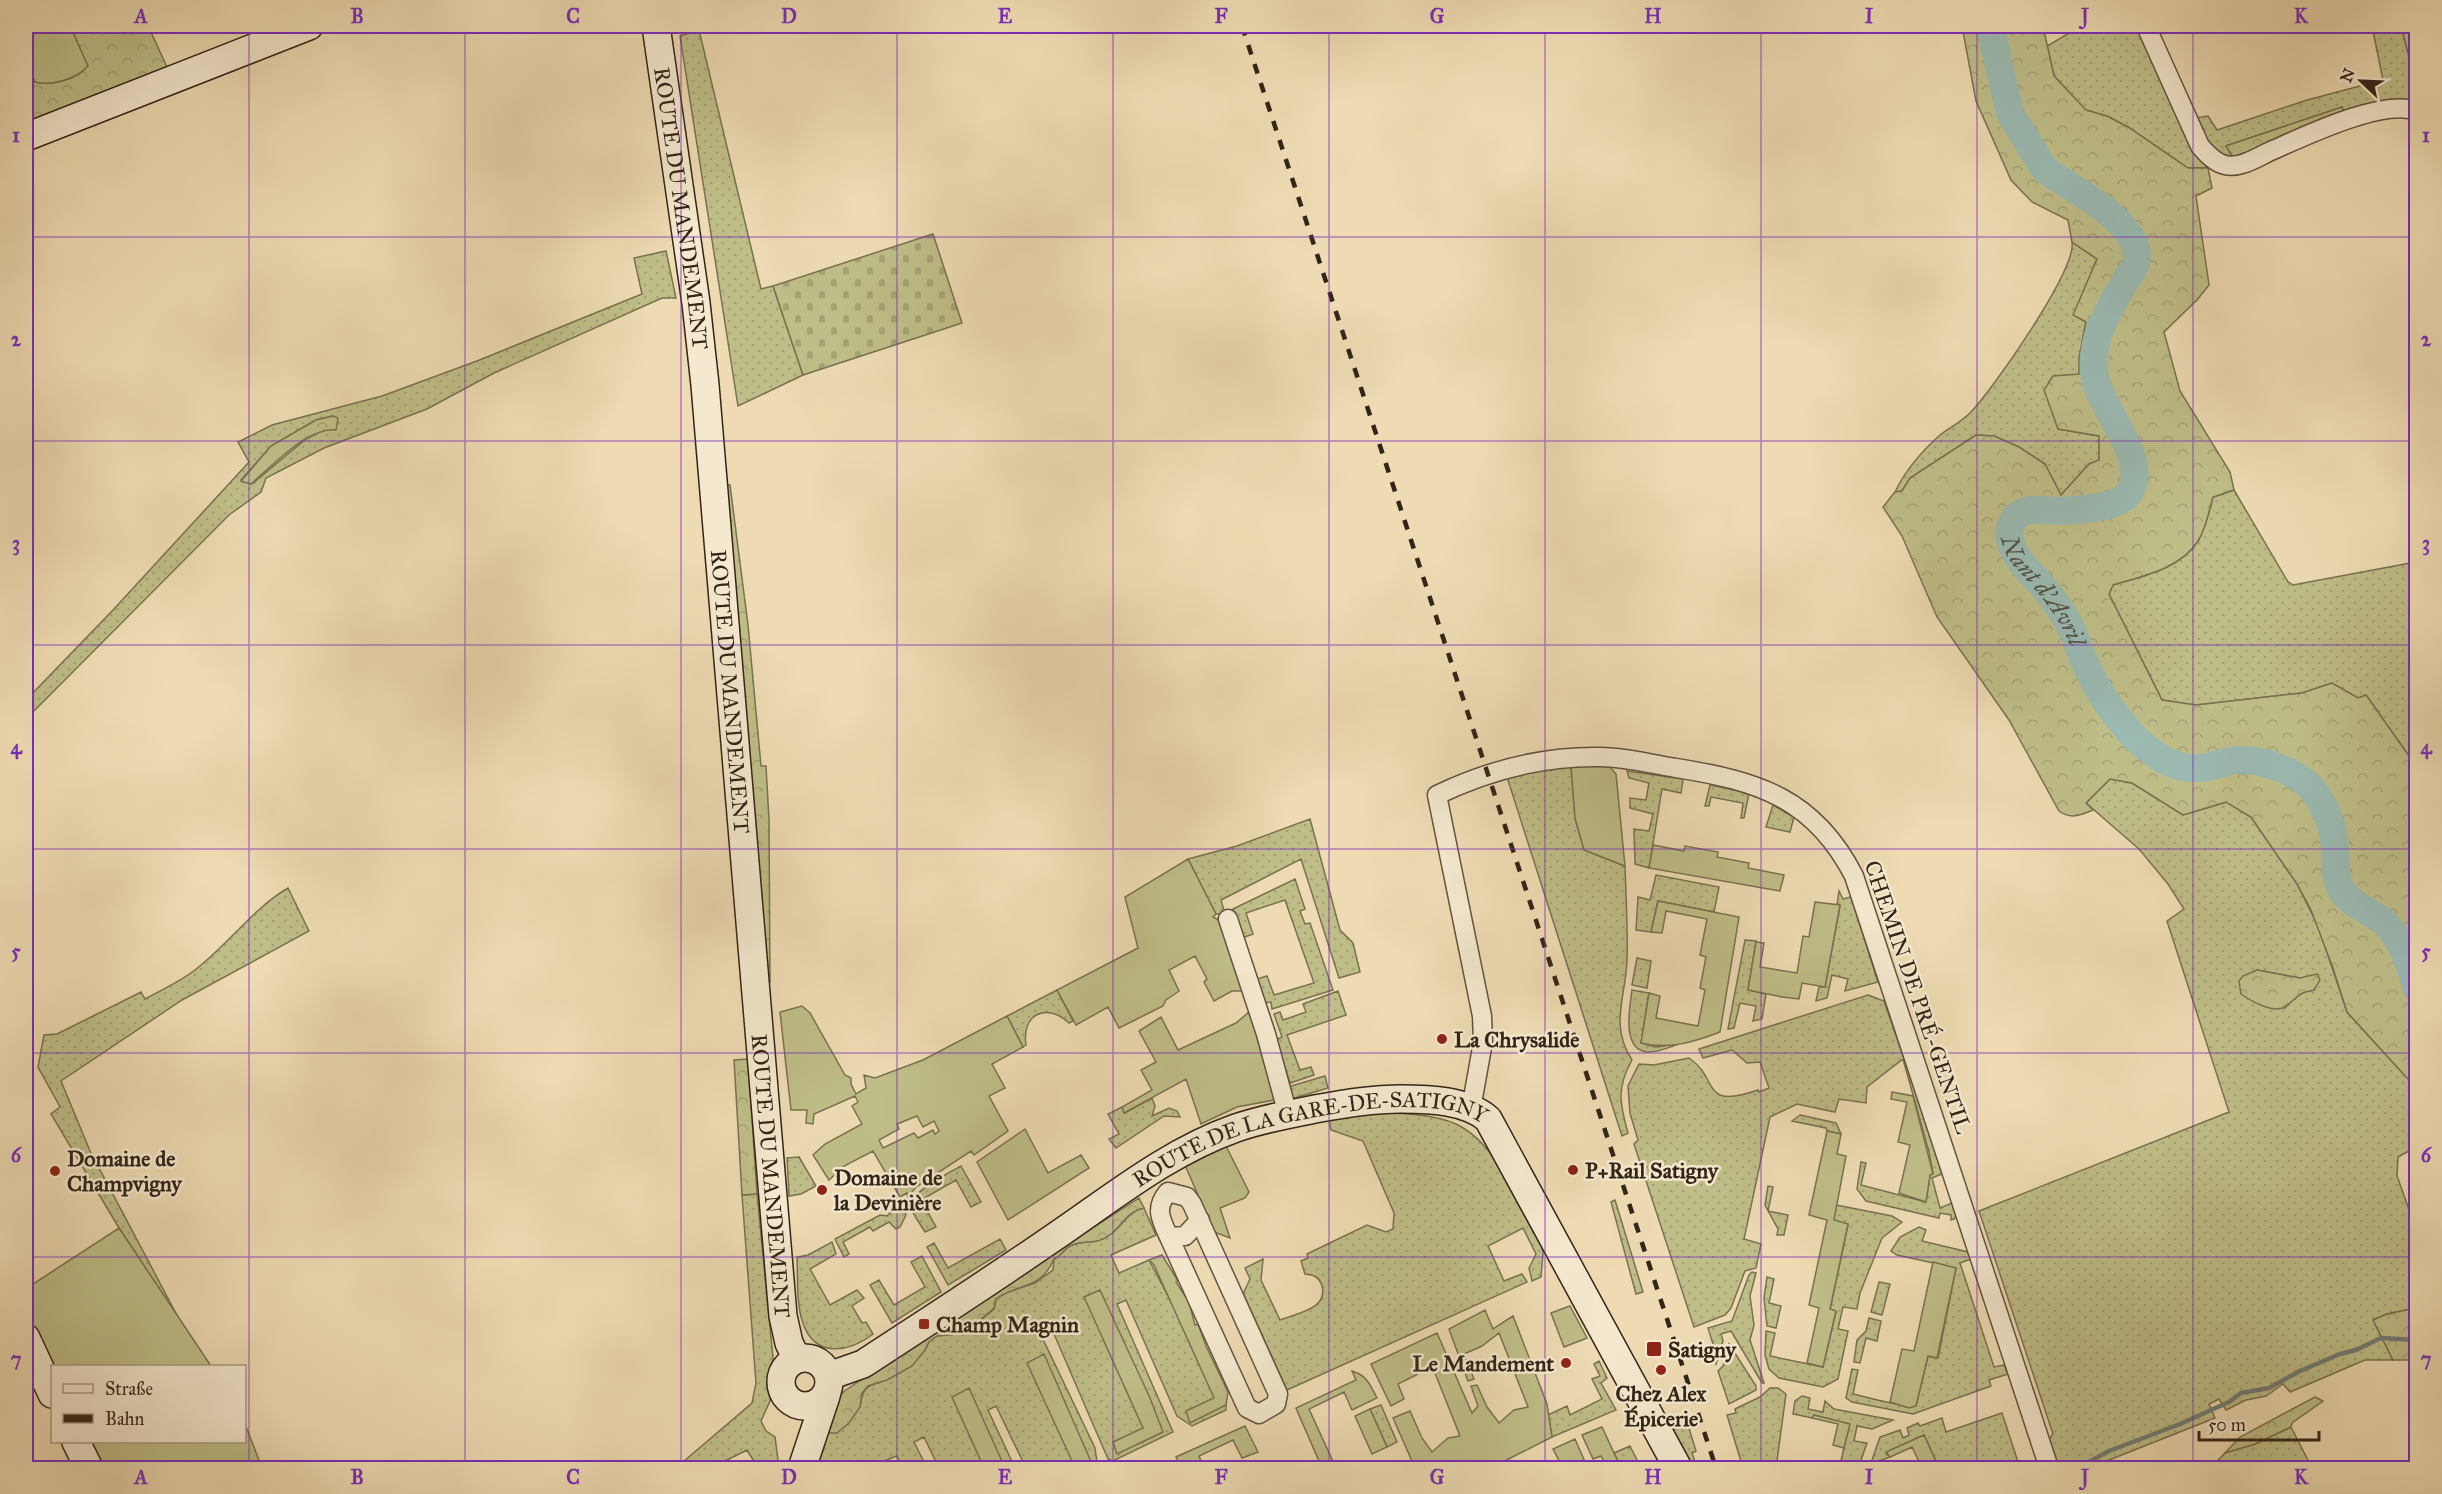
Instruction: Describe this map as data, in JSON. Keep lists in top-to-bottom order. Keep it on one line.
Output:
{"streets":{"street":["ROUTE DU MANDEMENT","CHEMIN DE PRÉ-GENTIL","ROUTE DE LA GARE-DE-SATIGNY"]},"crossings":[["ROUTE DU MANDEMENT","ROUTE DE LA GARE-DE-SATIGNY"],["CHEMIN DE PRÉ-GENTIL","ROUTE DE LA GARE-DE-SATIGNY"]],"water":["Nant d'Avril"],"places":{"other":["La Chrysalide","P+Rail Satigny","Domaine de Champvigny","Domaine de la Devinière","Le Mandement","Chez Alex Épicerie"],"transit":["Champ Magnin","Satigny"]},"legend":["Straße","Bahn"],"scale_bar":"50 m","north":"top left","grid":{"columns":["A","B","C","D","E","F","G","H","I","J","K"],"rows":["1","2","3","4","5","6","7"]}}
